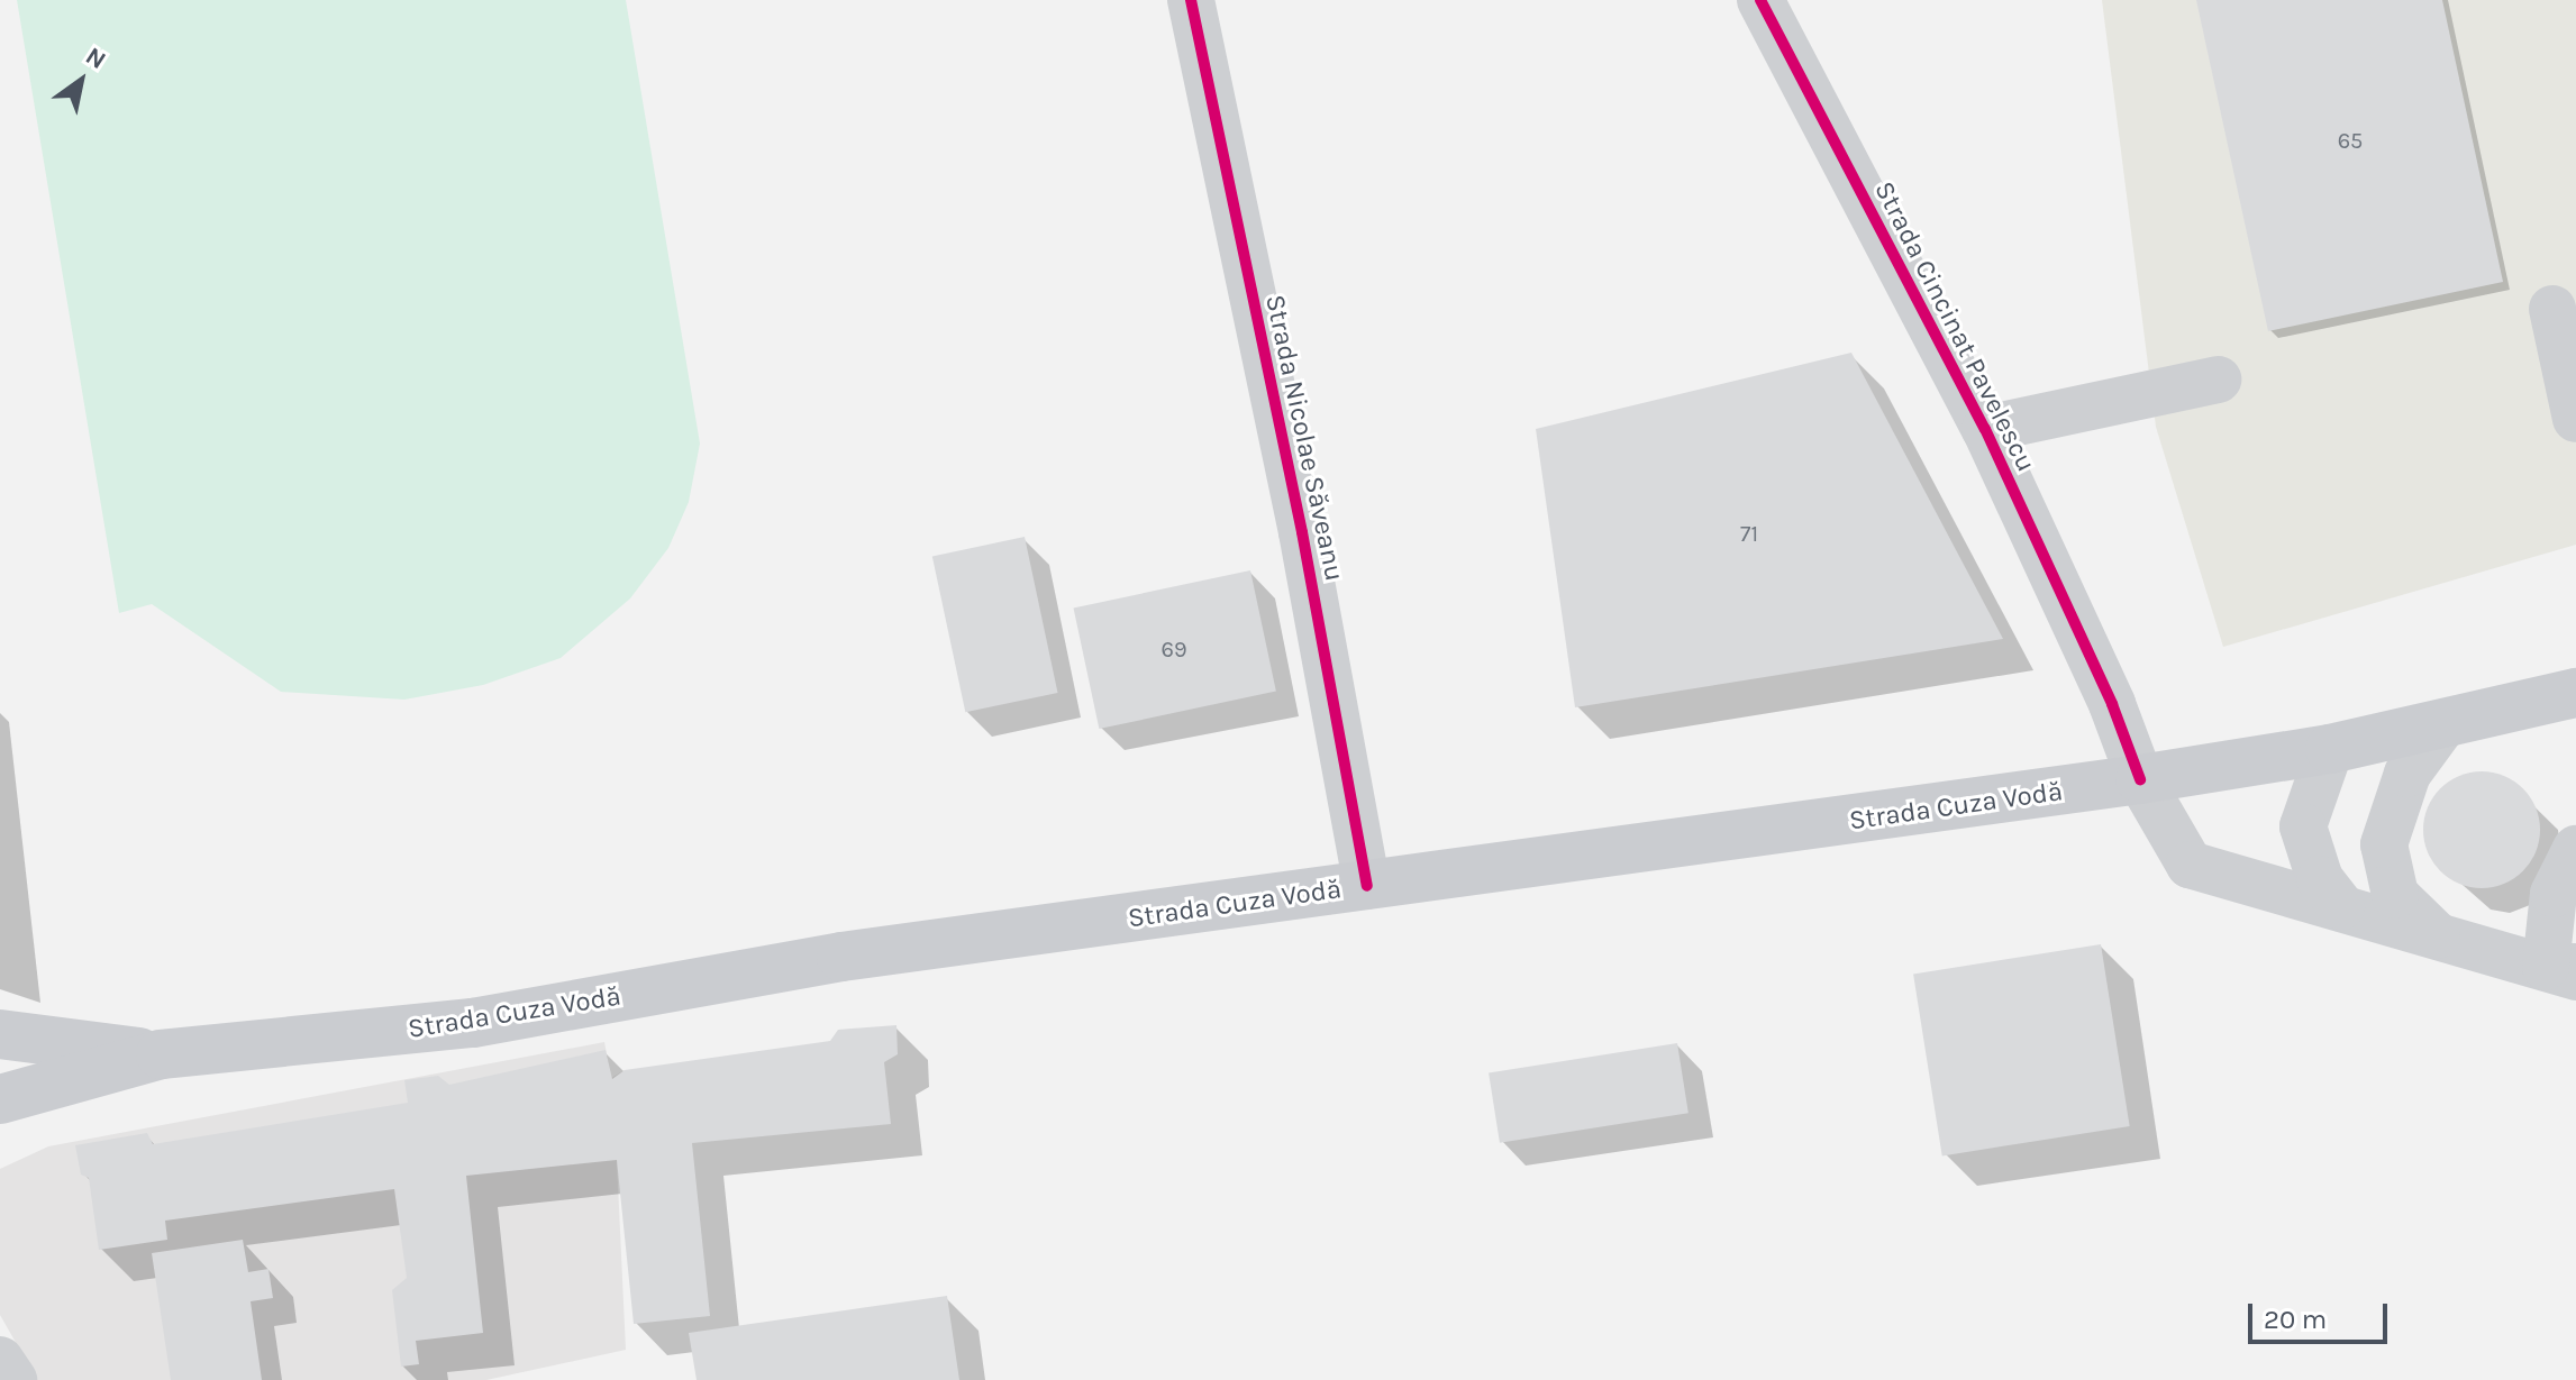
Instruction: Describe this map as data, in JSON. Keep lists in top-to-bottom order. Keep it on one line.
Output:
{"streets":{"main road":["Strada Cuza Vodă"],"street":["Strada Cincinat Pavelescu","Strada Nicolae Săveanu"]},"crossings":[["Strada Cincinat Pavelescu","Strada Cuza Vodă"],["Strada Nicolae Săveanu","Strada Cuza Vodă"]],"house_numbers":["65","71","69"],"scale_bar":"20 m","north":"top right"}
